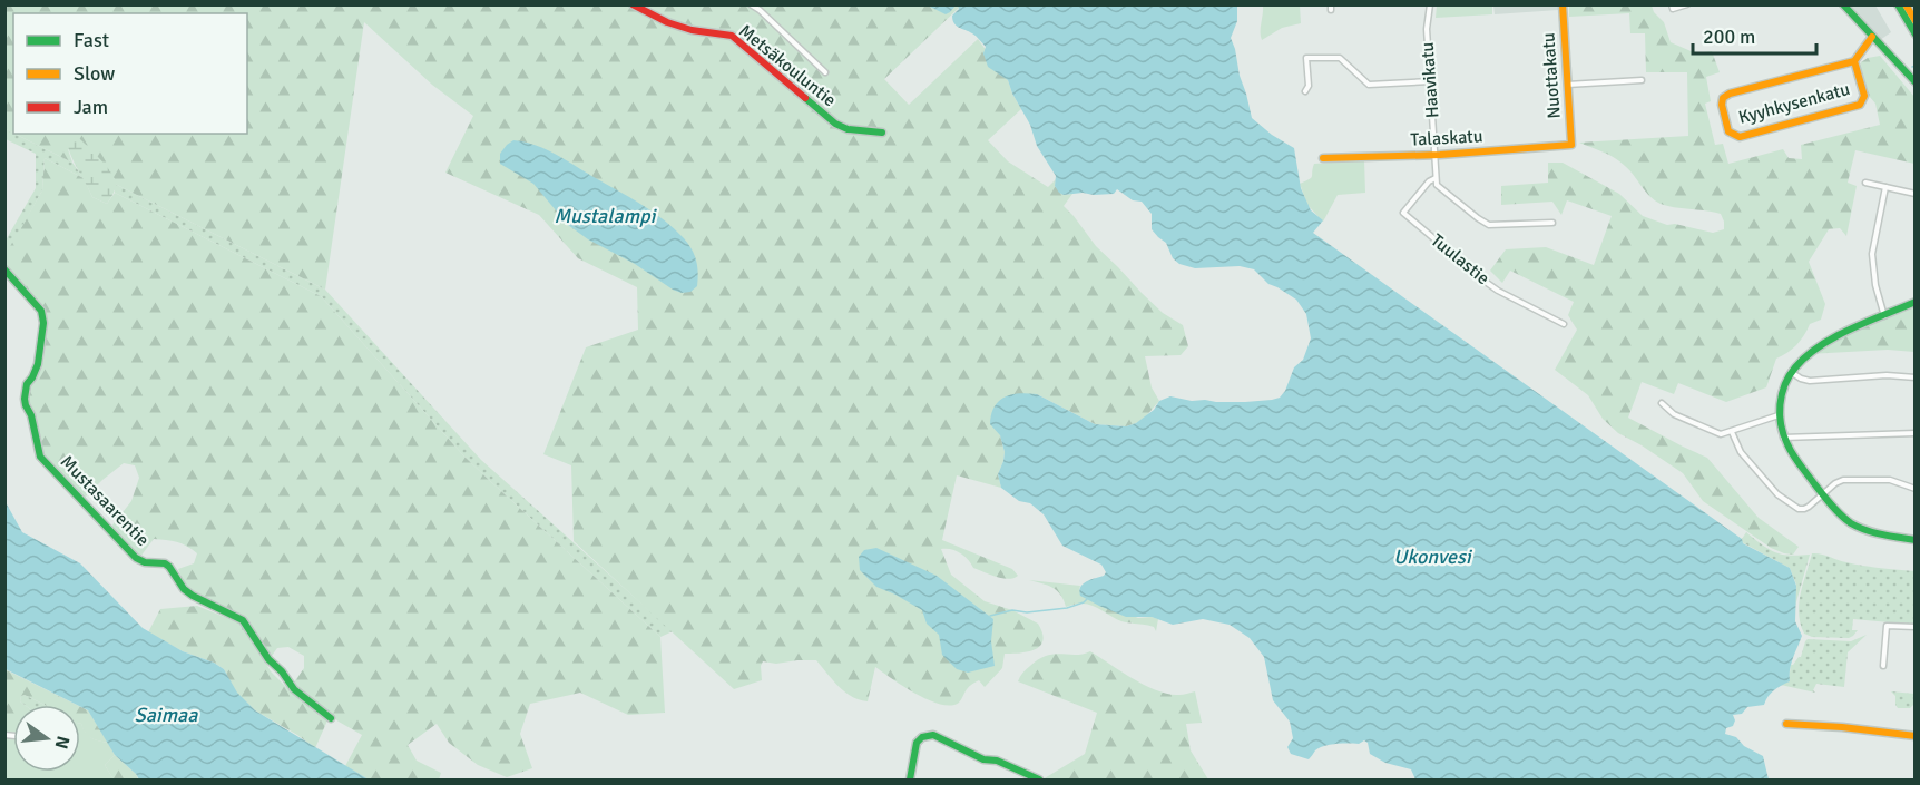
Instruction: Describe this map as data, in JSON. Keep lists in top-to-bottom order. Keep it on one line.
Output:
{"streets":{"main road":["Metsäkouluntie","Nuottakatu","Kyyhkysenkatu","Talaskatu","Mustasaarentie"],"street":["Haavikatu","Tuulastie"]},"crossings":[["Nuottakatu","Talaskatu"],["Haavikatu","Talaskatu"],["Haavikatu","Tuulastie"]],"water":["Mustalampi","Ukonvesi","Saimaa"],"legend":["Fast","Slow","Jam"],"scale_bar":"200 m","north":"right"}
